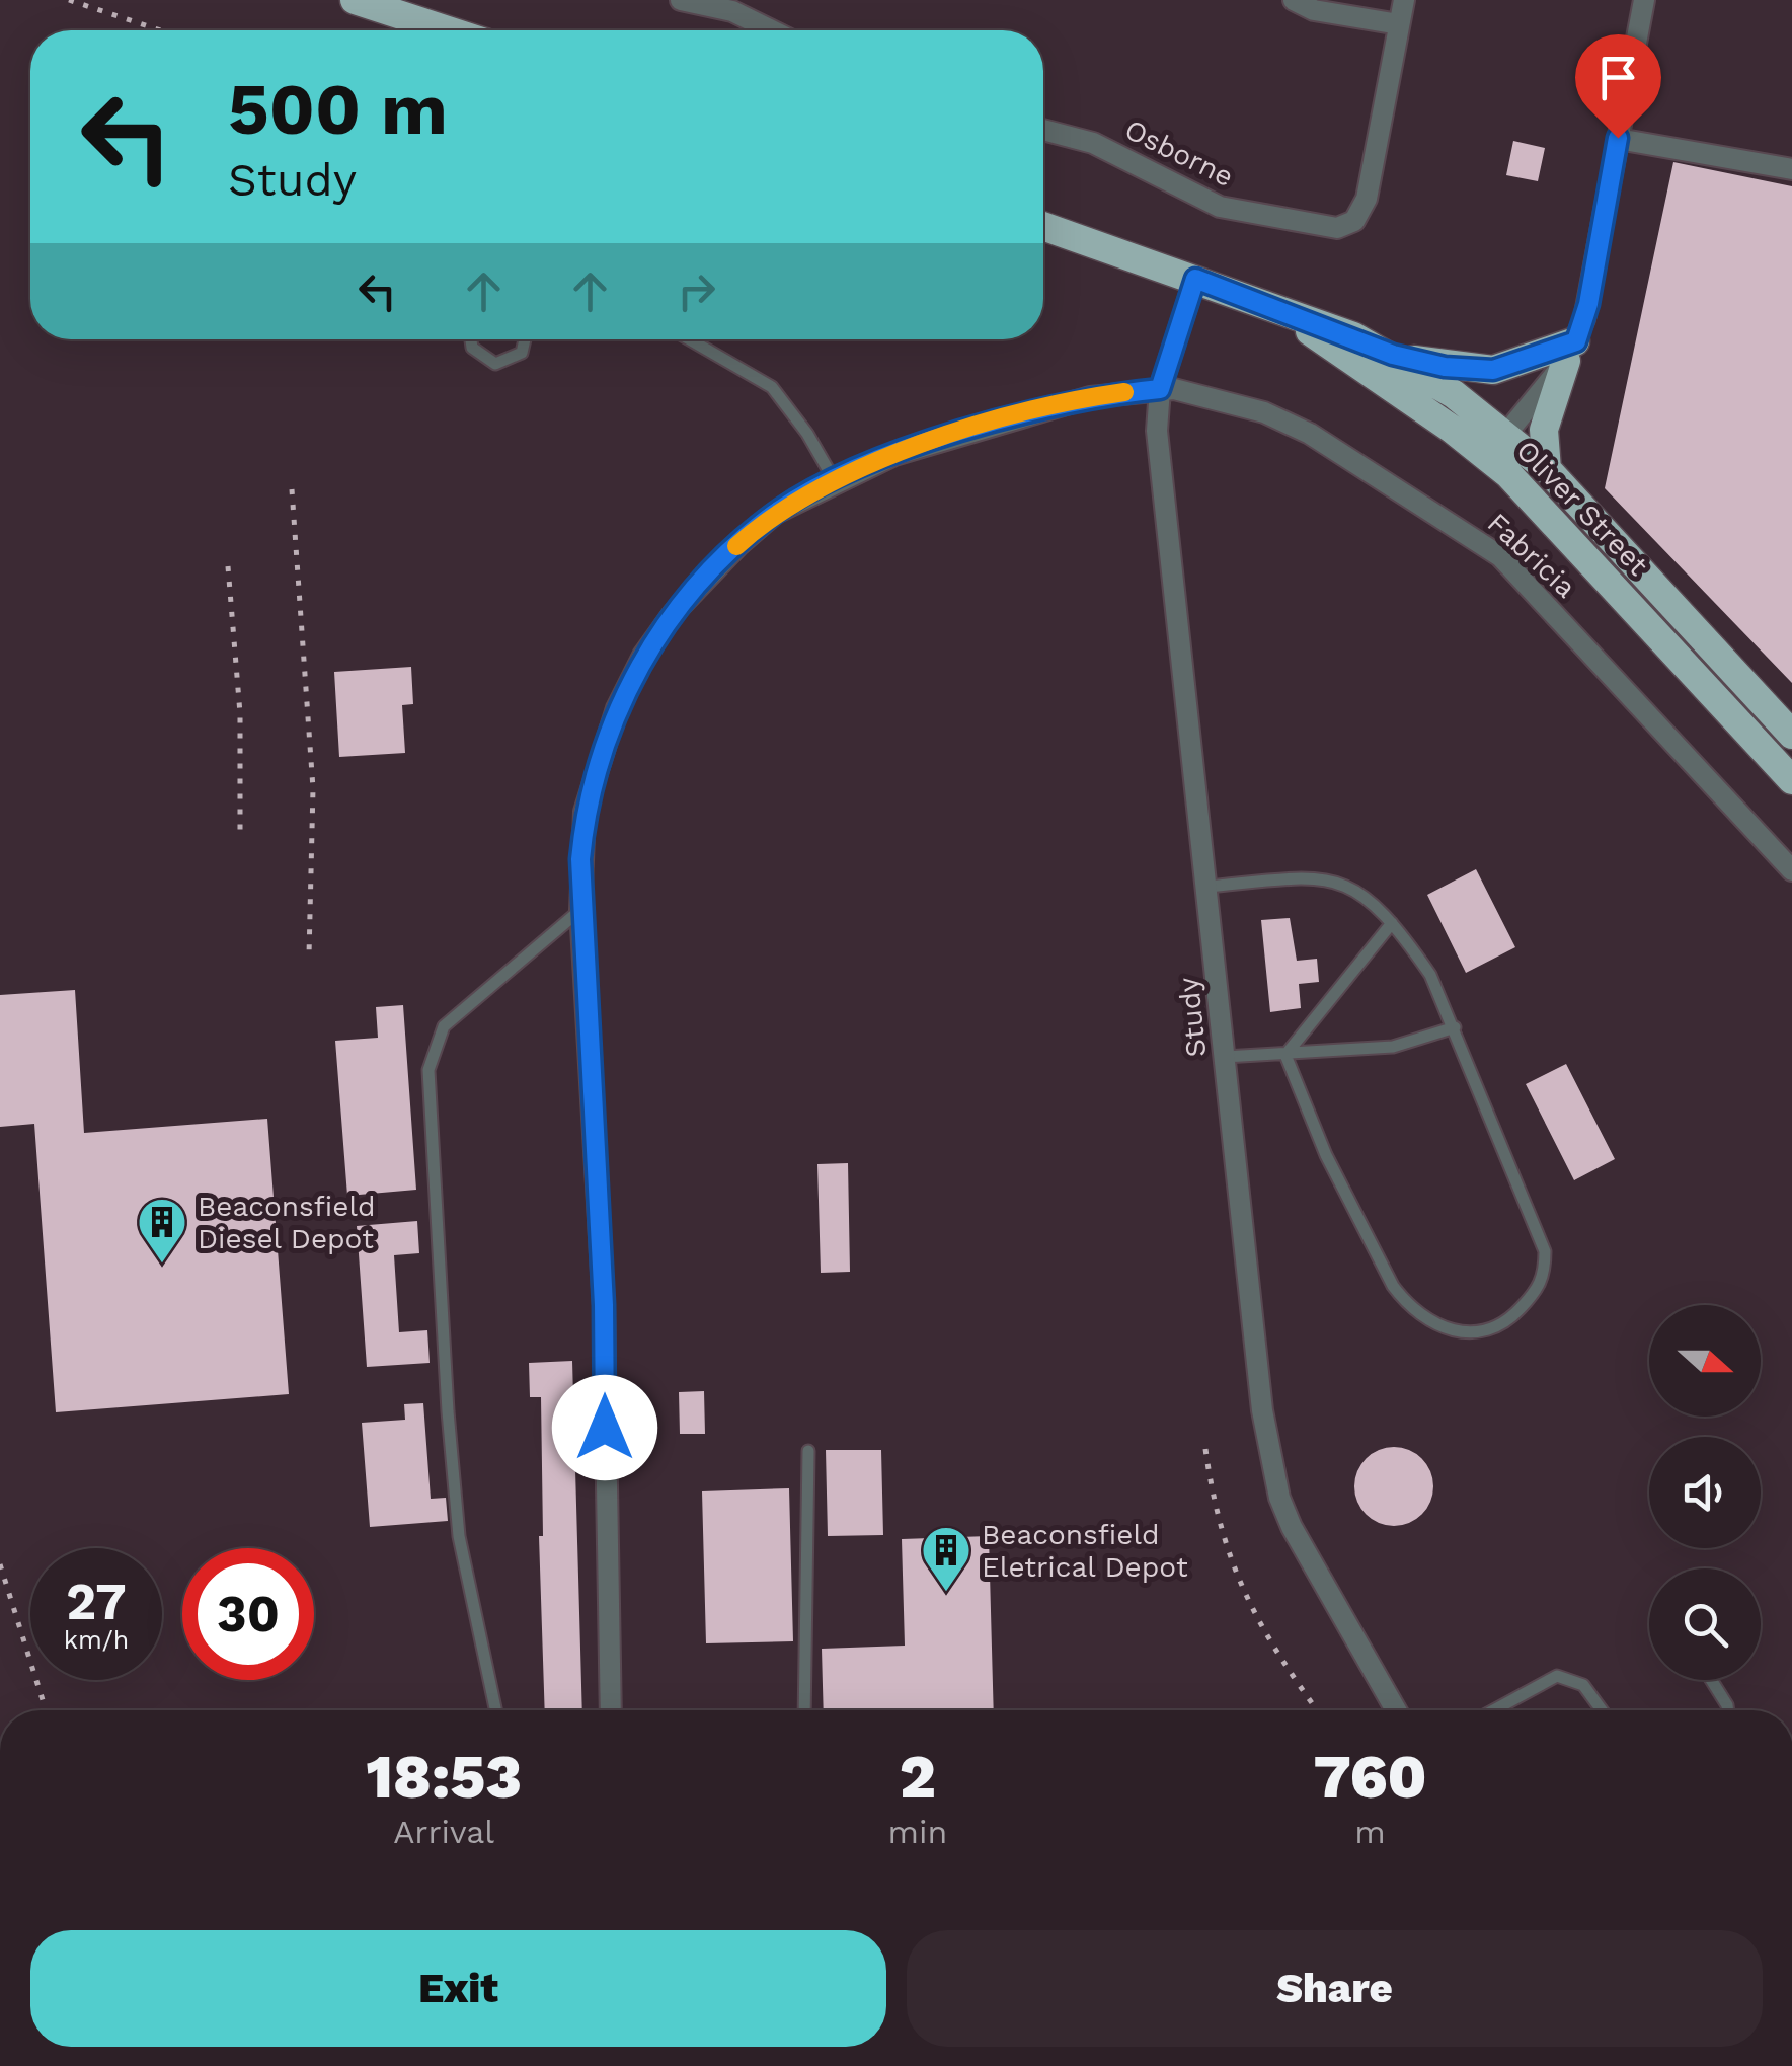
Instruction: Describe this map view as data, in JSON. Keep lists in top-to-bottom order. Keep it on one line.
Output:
{"streets":{"highway":["Oliver Street"],"street":["Osborne","Fabricia","Study"]},"crossings":[["Oliver Street","Study"],["Fabricia","Study"]],"places":{"building":["Beaconsfield Diesel Depot","Beaconsfield Eletrical Depot"]},"north":"right","page":{"turn":["500 m","Study"],"speed":"27 km/h","limit":"30","eta":["18:53","Arrival","2","min","760","m"],"buttons":["Exit","Share"]}}
